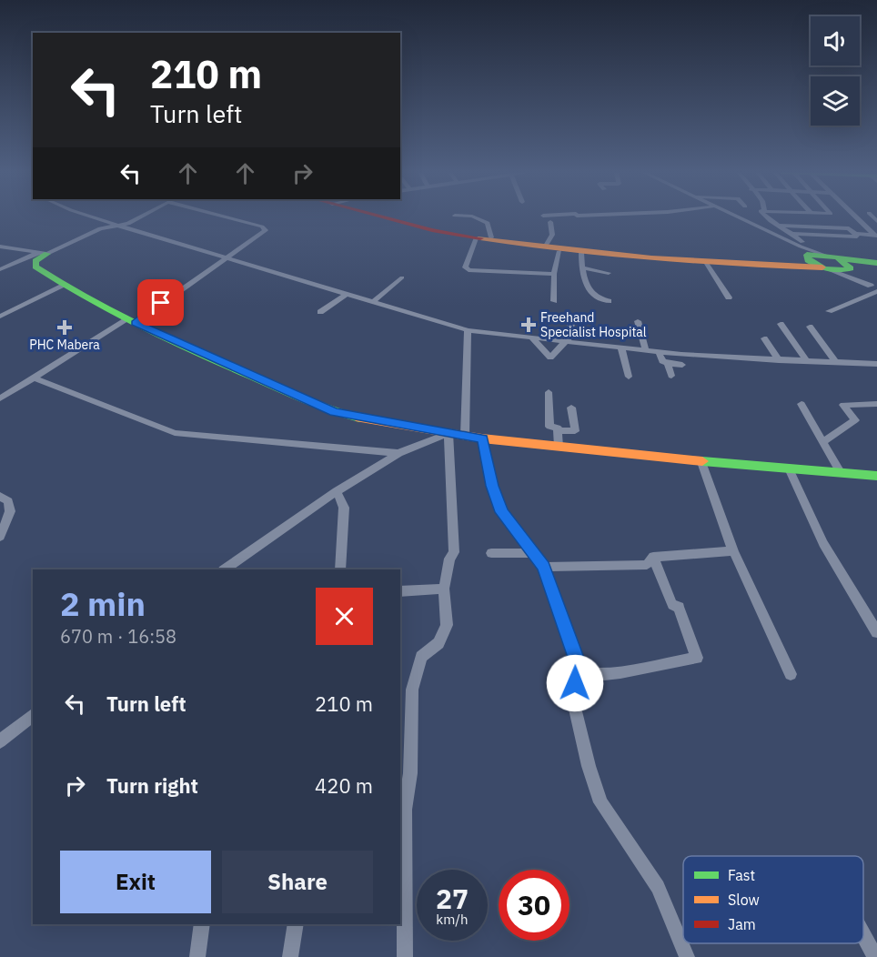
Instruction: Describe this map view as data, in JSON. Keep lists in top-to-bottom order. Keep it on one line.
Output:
{"places":{"health":["Freehand Specialist Hospital","PHC Mabera"]},"legend":["Fast","Slow","Jam"],"page":{"turn":["210 m","Turn left"],"heading":["2 min","670 m · 16:58"],"list":[{"name":"Turn left","value":"210 m"},{"name":"Turn right","value":"420 m"}],"buttons":["Exit","Share"],"speed":"27 km/h","limit":"30"}}
